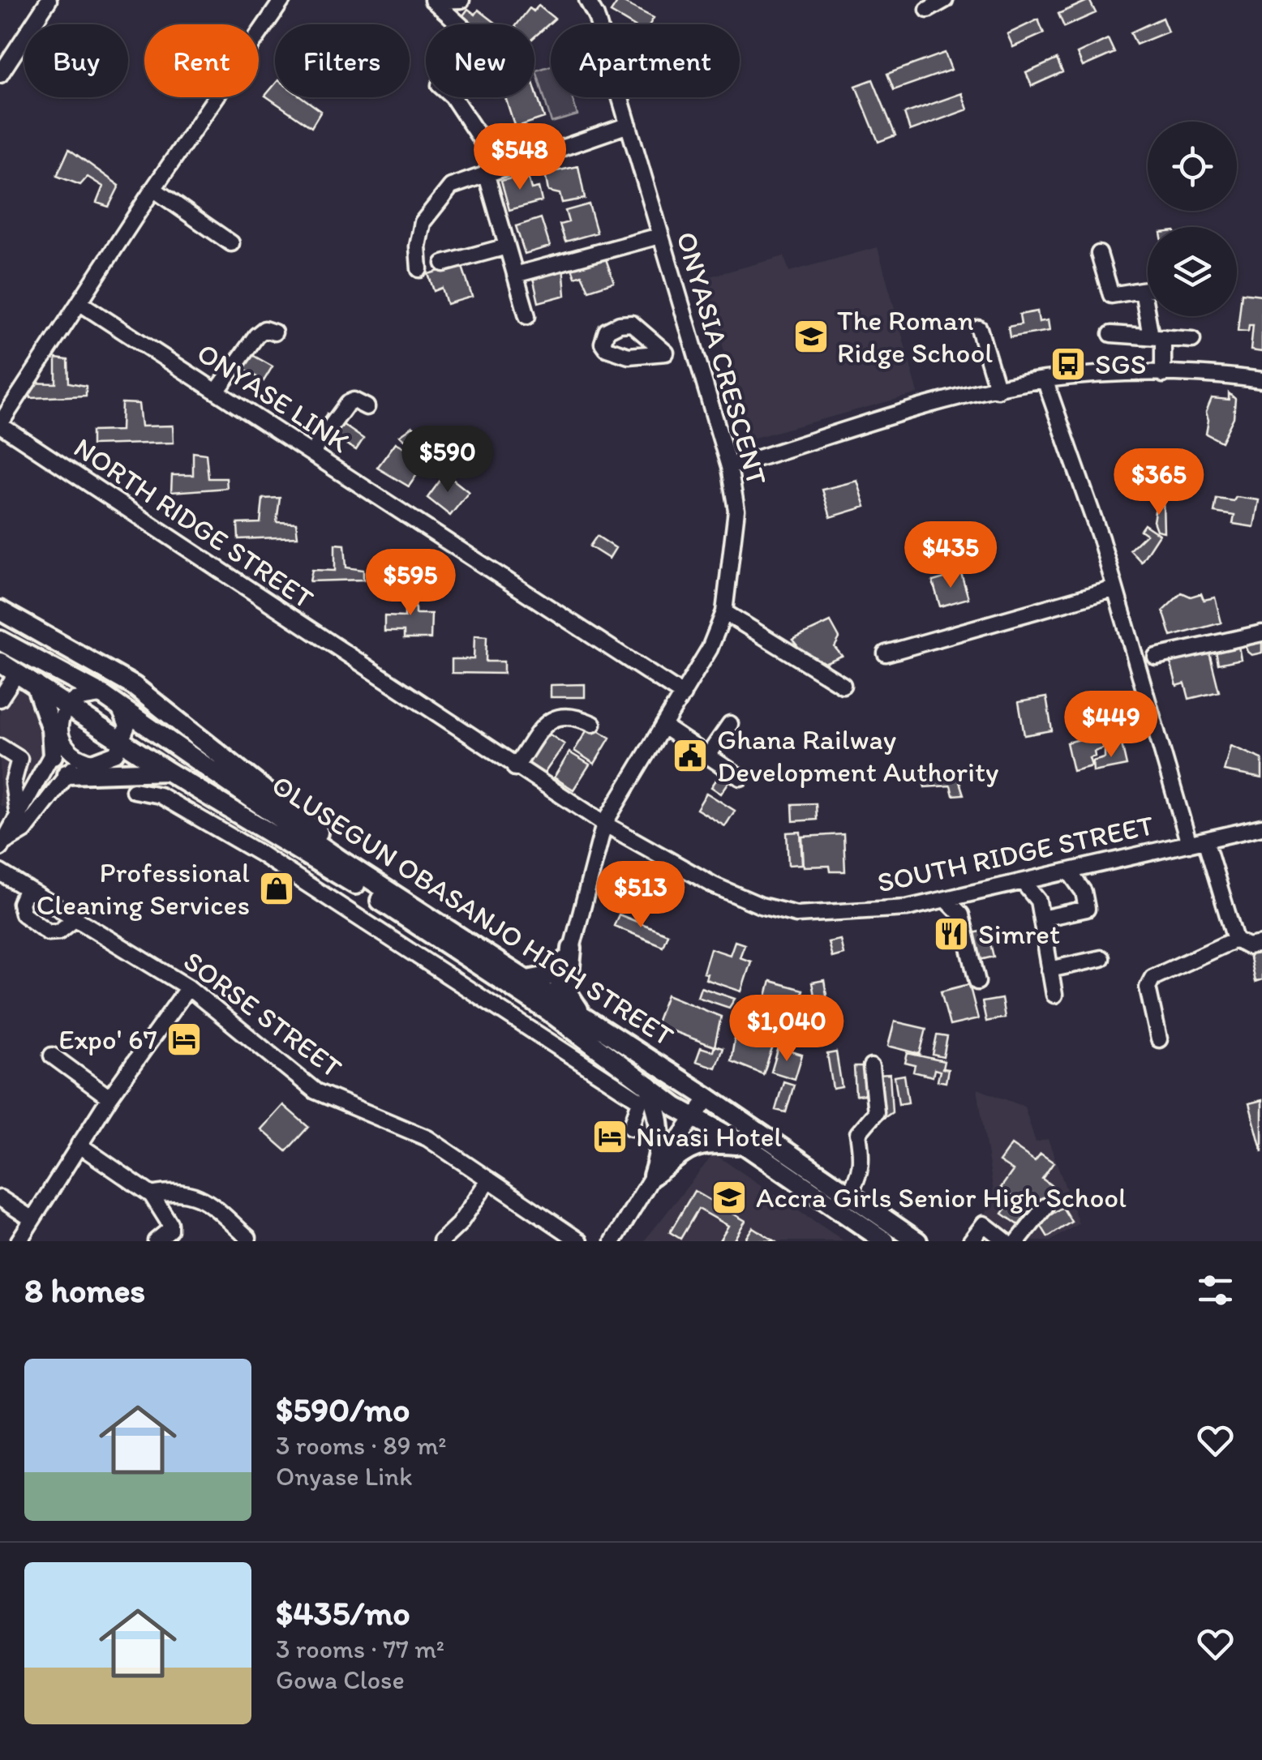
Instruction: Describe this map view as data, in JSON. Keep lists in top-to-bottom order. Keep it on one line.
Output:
{"streets":{"main road":["OLUSEGUN OBASANJO HIGH STREET"],"street":["ONYASIA CRESCENT","ONYASE LINK","NORTH RIDGE STREET","SOUTH RIDGE STREET","SORSE STREET"]},"crossings":[["ONYASIA CRESCENT","ONYASE LINK"],["ONYASIA CRESCENT","NORTH RIDGE STREET"],["ONYASIA CRESCENT","SOUTH RIDGE STREET"],["ONYASIA CRESCENT","OLUSEGUN OBASANJO HIGH STREET"],["NORTH RIDGE STREET","SOUTH RIDGE STREET"]],"places":{"school or university":["The Roman Ridge School","Accra Girls Senior High School"],"bus stop":["SGS"],"public building":["Ghana Railway Development Authority"],"shop":["Professional Cleaning Services"],"restaurant":["Simret"],"hotel":["Expo' 67","Nivasi Hotel"]},"page":{"chip":["Buy","Rent","Filters","New","Apartment"],"price":["$548","$590","$365","$435","$595","$449","$513","$1,040"],"heading":"8 homes","list":[{"name":"$590/mo","note":"3 rooms · 89 m² · Onyase Link"},{"name":"$435/mo","note":"3 rooms · 77 m² · Gowa Close"}]}}
